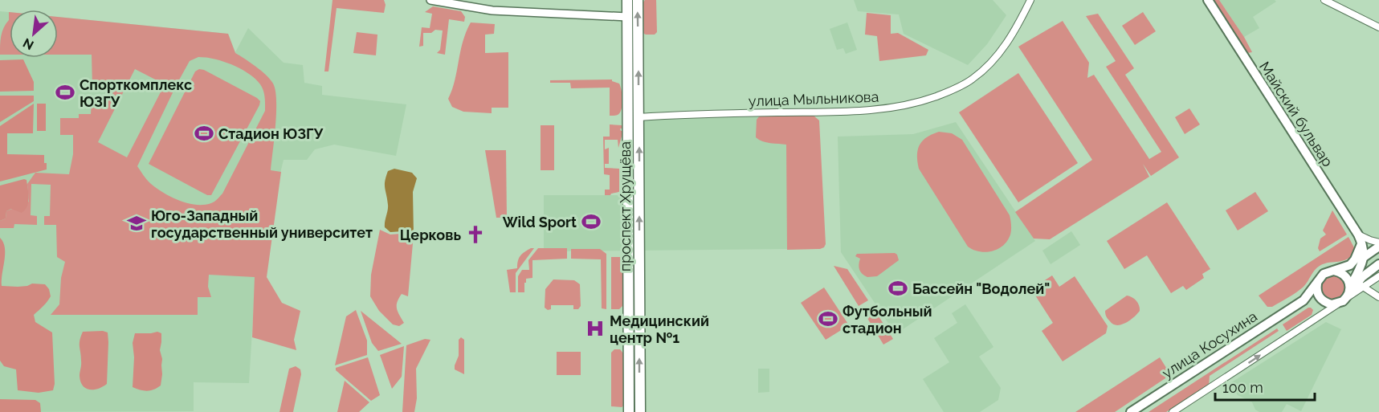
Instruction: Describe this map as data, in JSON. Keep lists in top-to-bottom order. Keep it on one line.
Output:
{"streets":{"main road":["Майский бульвар","проспект Хрущёва","улица Косухина"],"street":["улица Мыльникова"]},"crossings":[["улица Мыльникова","проспект Хрущёва"]],"places":{"sports":["Спорткомплекс ЮЗГУ","Стадион ЮЗГУ","Wild Sport","Бассейн \"Водолей\"","Футбольный стадион"],"school or university":["Юго-Западный государственный университет"],"church":["Церковь"],"hospital":["Медицинский центр №1"]},"scale_bar":"100 m","north":"bottom left"}
